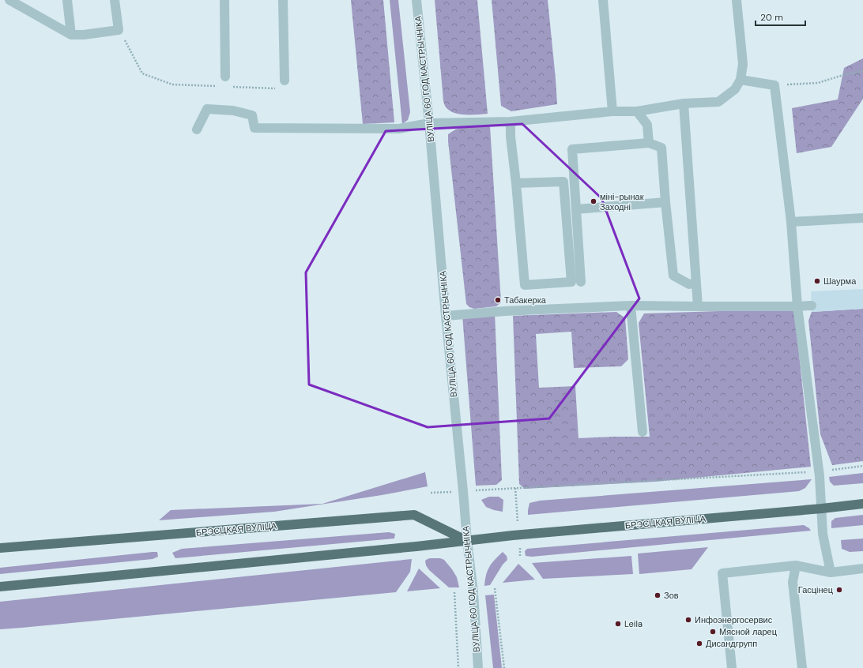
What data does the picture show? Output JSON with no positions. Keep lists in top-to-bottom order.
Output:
{
  "streets": {
    "main road": ["БРЭСЦКАЯ ВУЛІЦА"],
    "street": ["ВУЛІЦА 60 ГОД КАСТРЫЧНІКА"]
  },
  "crossings": [
    ["ВУЛІЦА 60 ГОД КАСТРЫЧНІКА", "БРЭСЦКАЯ ВУЛІЦА"]
  ],
  "places": [
    "міні-рынак Заходні",
    "Шаурма",
    "Табакерка",
    "Гасцінец",
    "Зов",
    "Инфоэнергосервис",
    "Leila",
    "Мясной ларец",
    "Дисандгрупп"
  ],
  "scale_bar": "20 m"
}
